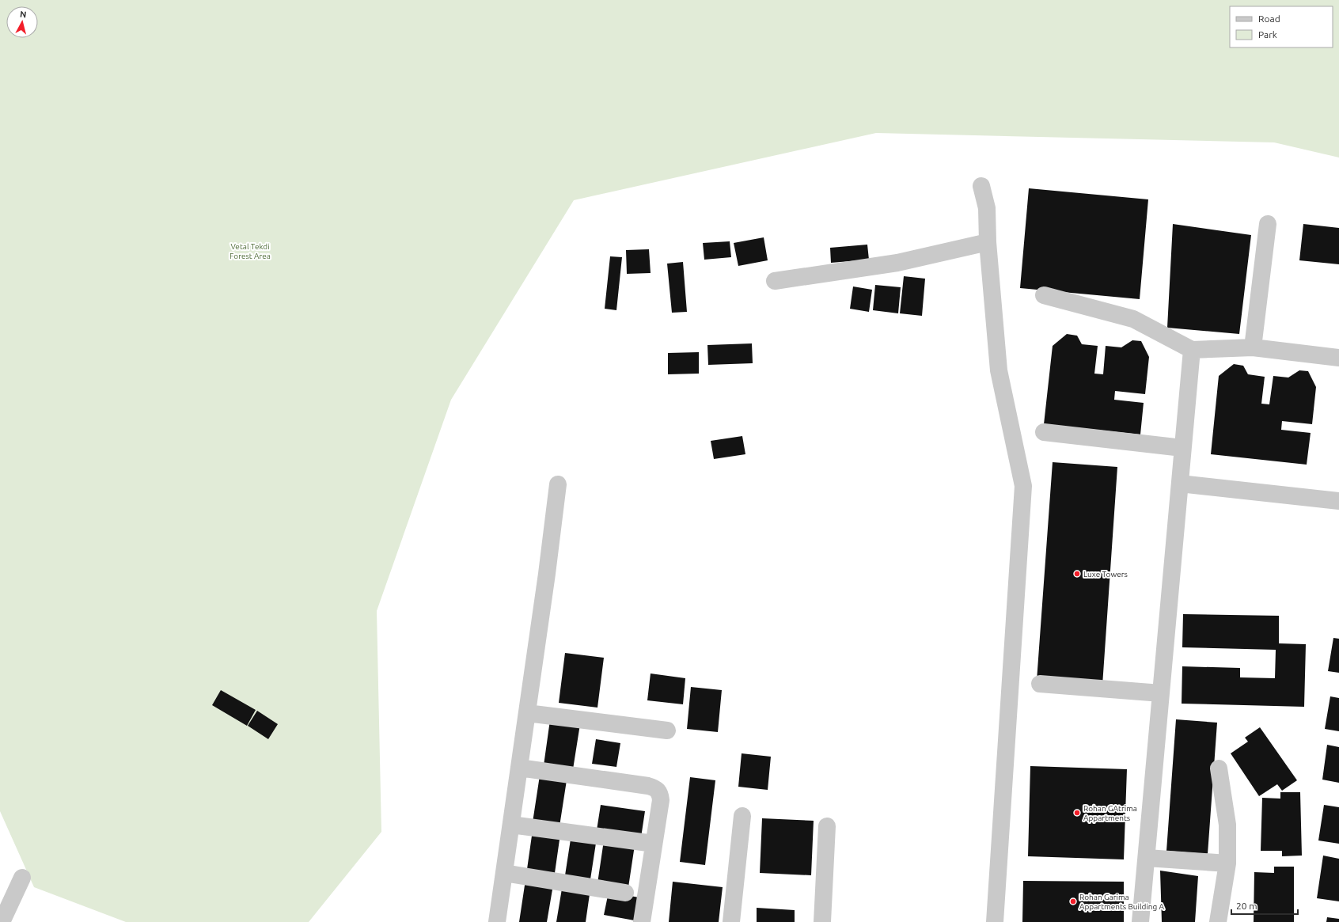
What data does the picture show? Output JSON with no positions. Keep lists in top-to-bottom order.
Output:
{
  "parks": ["Vetal Tekdi Forest Area"],
  "places": ["Luxe Towers", "Rohan GAtrima Appartments", "Rohan Garima Appartments Building A"],
  "legend": ["Road", "Park"],
  "scale_bar": "20 m",
  "north": "top"
}
